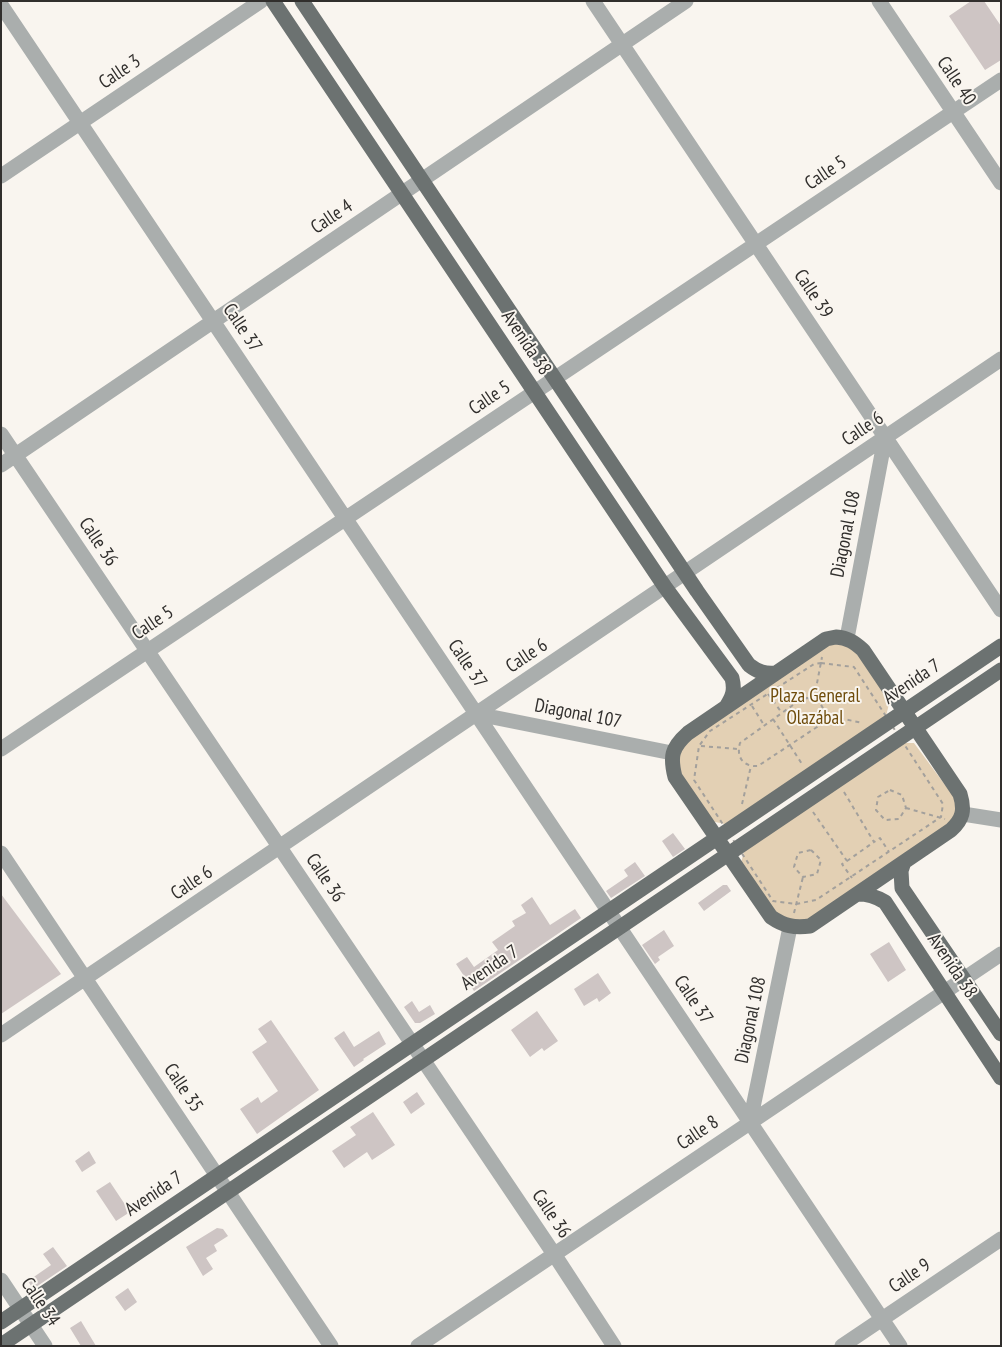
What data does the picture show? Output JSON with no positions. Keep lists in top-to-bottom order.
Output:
{
  "streets": {
    "main road": ["Avenida 38", "Avenida 7"],
    "street": [
      "Calle 3",
      "Calle 40",
      "Calle 5",
      "Calle 4",
      "Calle 39",
      "Calle 37",
      "Calle 6",
      "Diagonal 108",
      "Calle 36",
      "Diagonal 107",
      "Calle 35",
      "Calle 8",
      "Calle 9",
      "Calle 34"
    ]
  },
  "crossings": [
    ["Calle 3", "Calle 37"],
    ["Calle 40", "Calle 5"],
    ["Calle 5", "Calle 39"],
    ["Calle 5", "Calle 37"],
    ["Calle 5", "Avenida 38"],
    ["Calle 5", "Calle 36"],
    ["Calle 4", "Calle 39"],
    ["Calle 4", "Calle 37"],
    ["Calle 4", "Avenida 38"],
    ["Calle 4", "Calle 36"],
    ["Calle 39", "Calle 6"],
    ["Calle 39", "Diagonal 108"],
    ["Calle 37", "Calle 6"],
    ["Calle 37", "Diagonal 108"],
    ["Calle 37", "Avenida 7"],
    ["Calle 37", "Diagonal 107"],
    ["Calle 37", "Calle 8"],
    ["Calle 37", "Calle 9"],
    ["Avenida 38", "Calle 6"],
    ["Avenida 38", "Calle 8"],
    ["Calle 6", "Diagonal 108"],
    ["Calle 6", "Calle 36"],
    ["Calle 6", "Diagonal 107"],
    ["Calle 6", "Calle 35"],
    ["Diagonal 108", "Calle 8"],
    ["Calle 36", "Avenida 7"],
    ["Calle 36", "Calle 8"],
    ["Avenida 7", "Calle 35"],
    ["Avenida 7", "Calle 34"]
  ],
  "parks": ["Plaza General Olazábal"]
}
